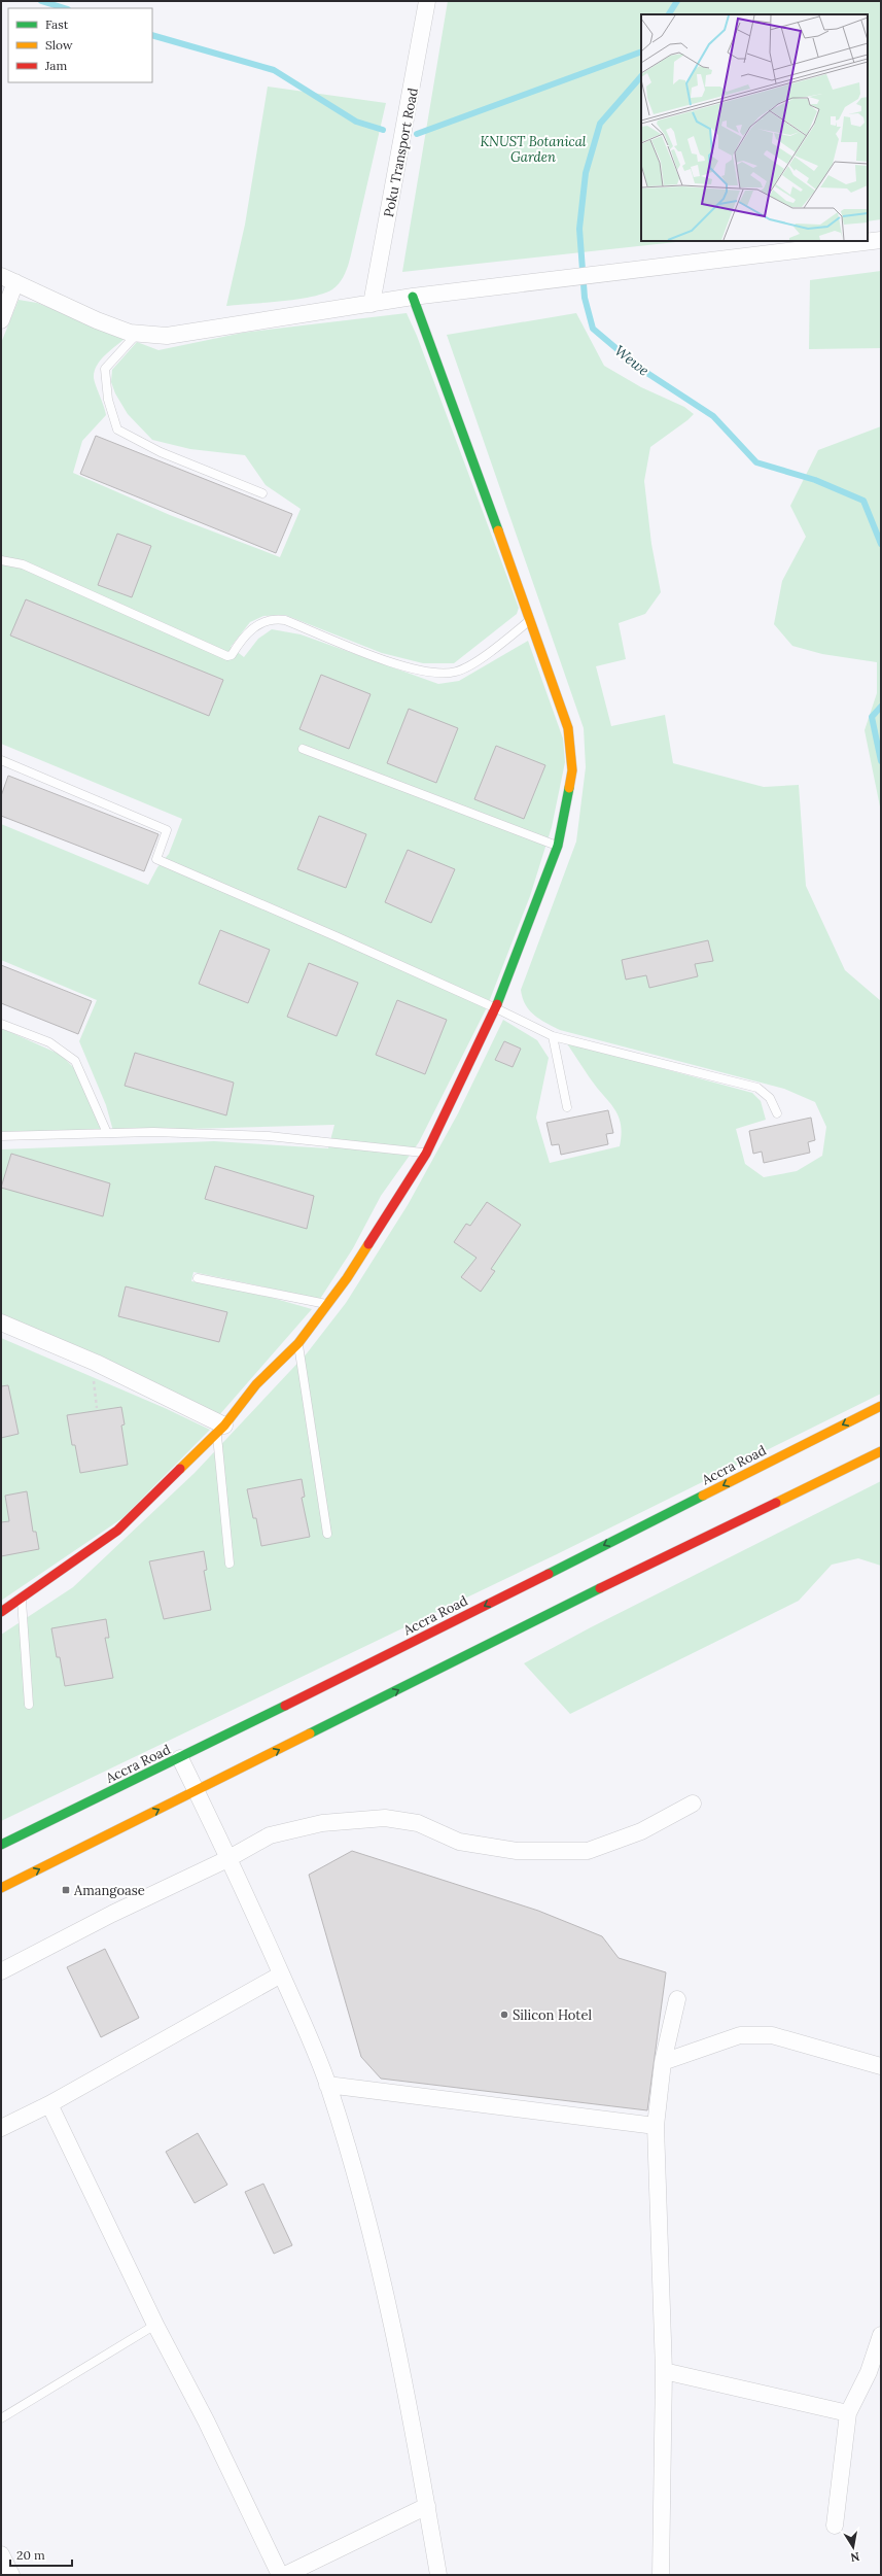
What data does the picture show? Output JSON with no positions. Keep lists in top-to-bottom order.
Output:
{
  "streets": {
    "main road": ["Accra Road"],
    "street": ["Poku Transport Road"]
  },
  "water": ["Wewe"],
  "parks": ["KNUST Botanical Garden"],
  "places": {
    "transit": ["Amangoase"],
    "other": ["Silicon Hotel"]
  },
  "legend": ["Fast", "Slow", "Jam"],
  "scale_bar": "20 m",
  "north": "bottom"
}
